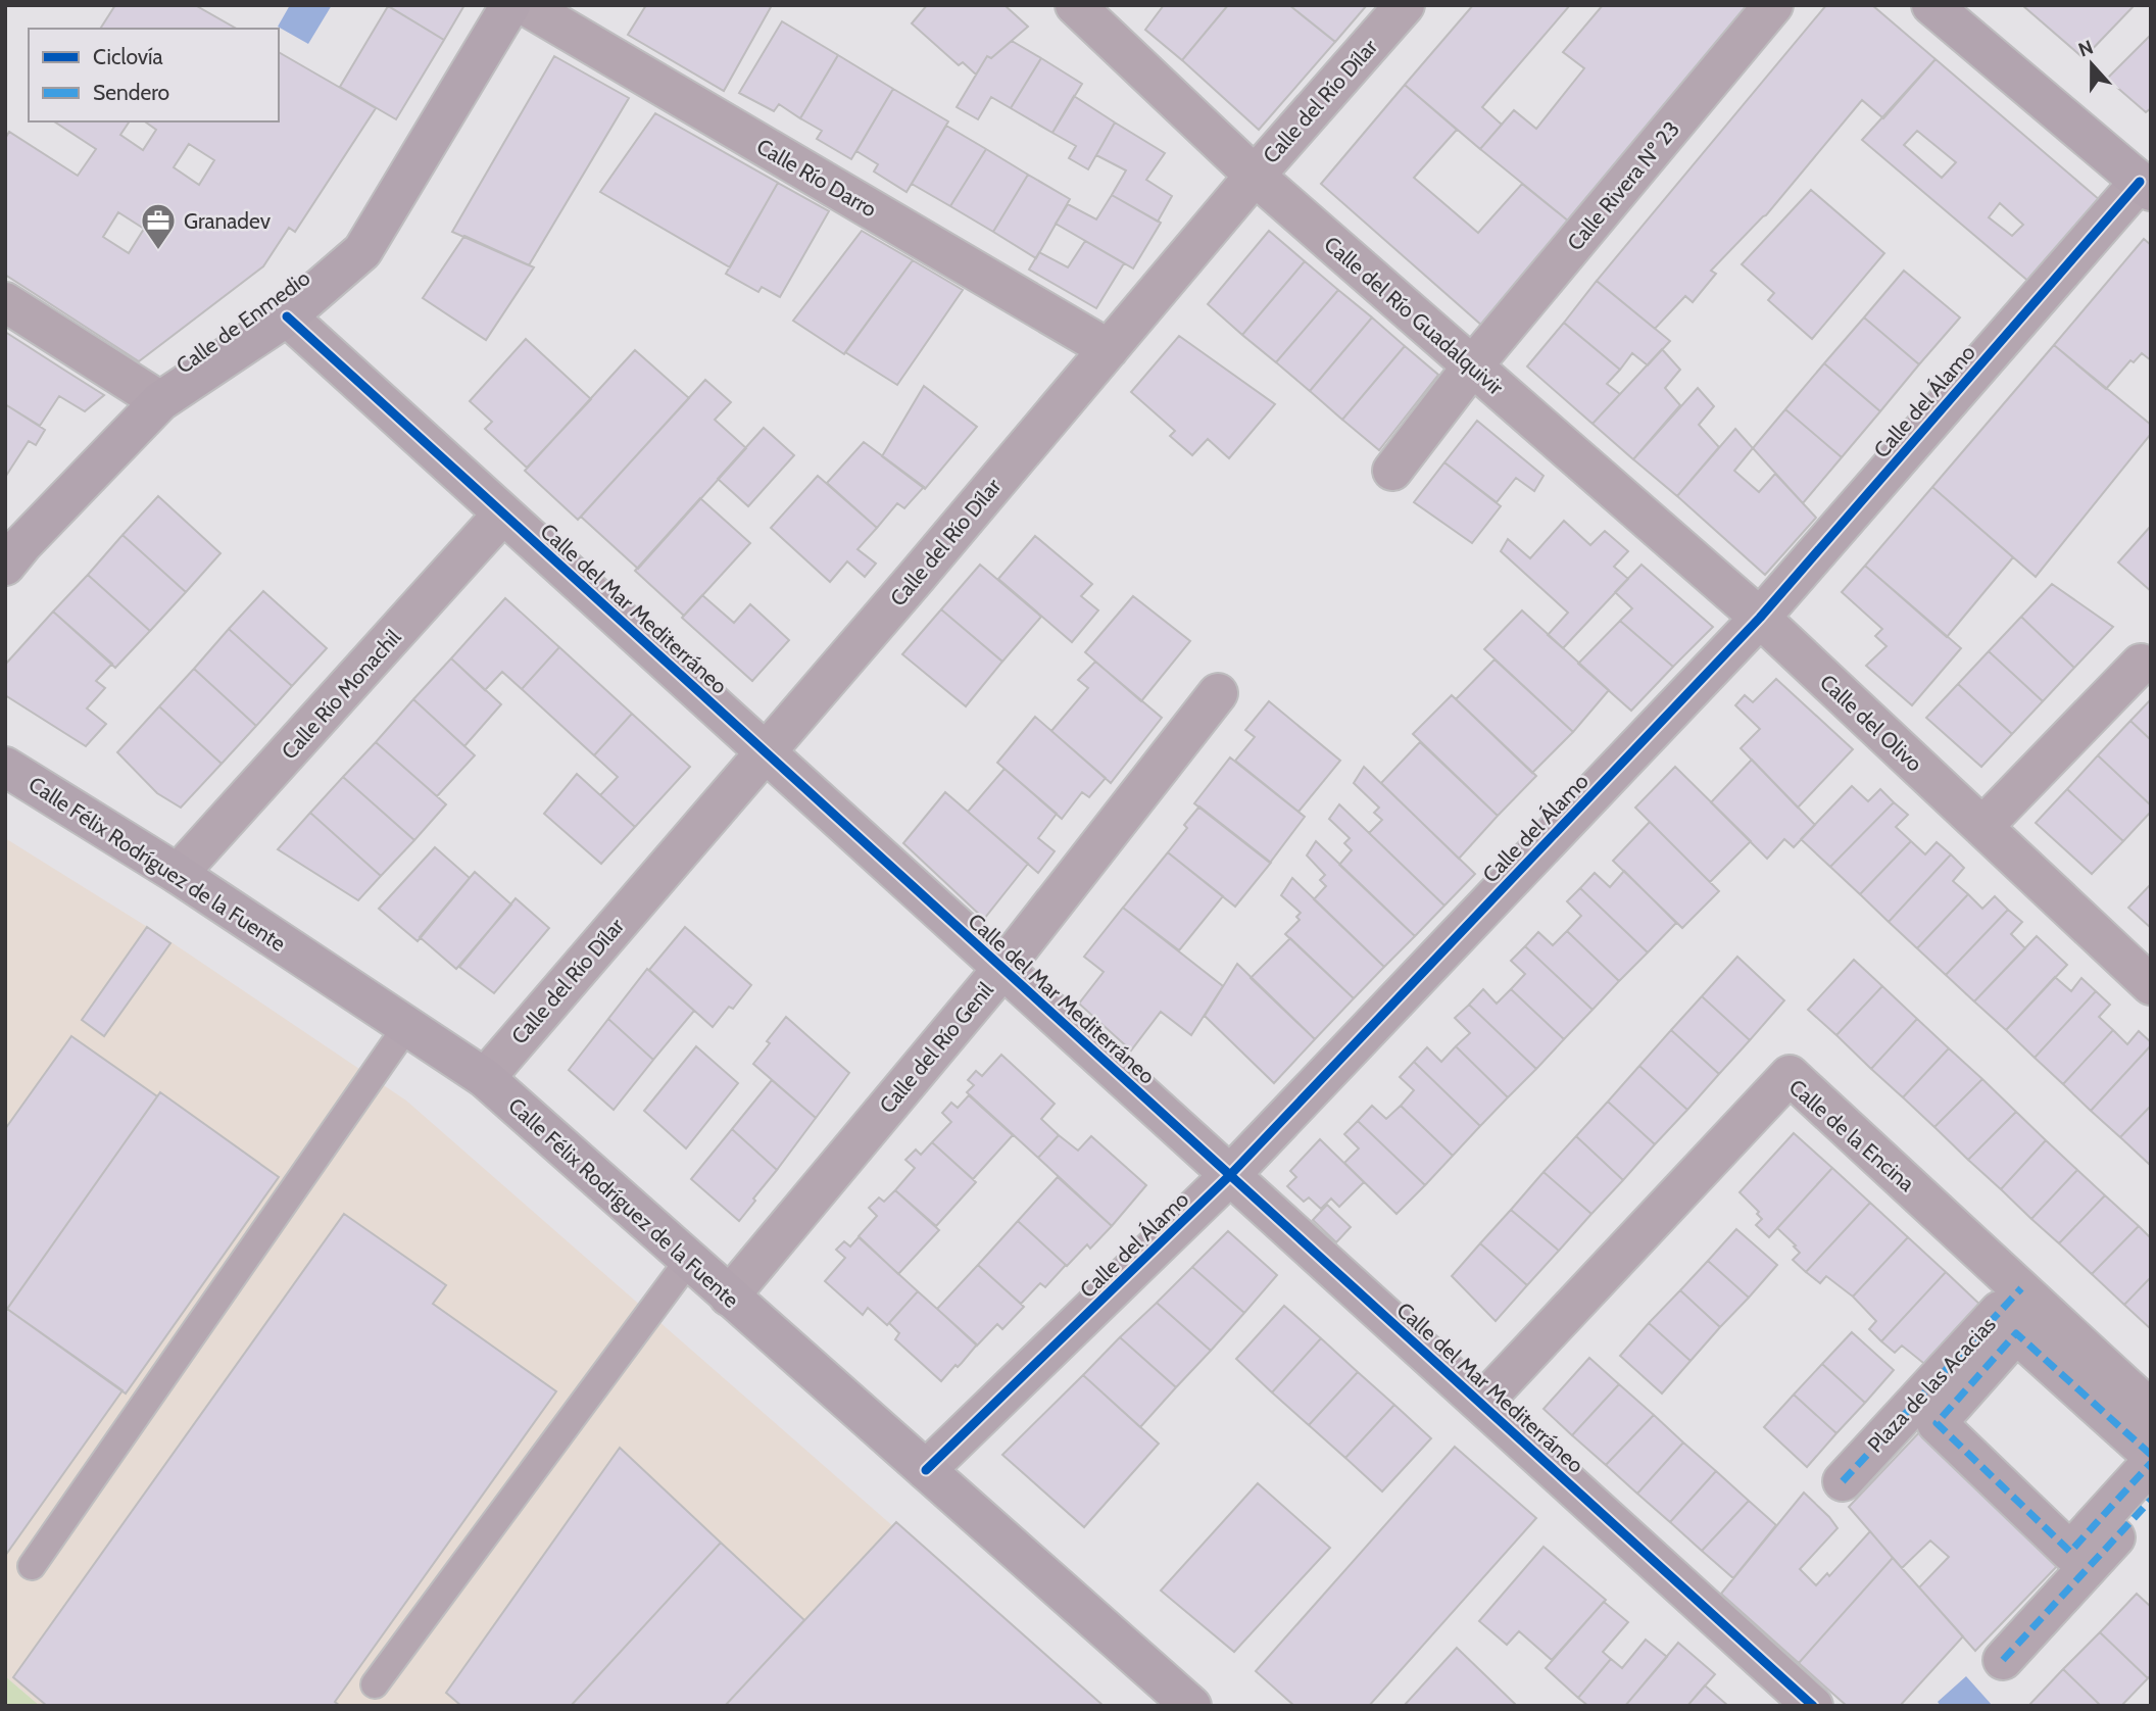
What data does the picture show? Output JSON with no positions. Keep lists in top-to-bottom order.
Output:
{
  "streets": {
    "street": [
      "Calle del Río Dílar",
      "Calle Río Darro",
      "Calle Rivera Nº 23",
      "Calle del Río Guadalquivir",
      "Calle de Enmedio",
      "Calle del Álamo",
      "Calle del Mar Mediterráneo",
      "Calle Río Monachil",
      "Calle del Olivo",
      "Calle Félix Rodríguez de la Fuente",
      "Calle del Río Genil",
      "Calle de la Encina",
      "Plaza de las Acacias"
    ]
  },
  "crossings": [
    ["Calle del Río Dílar", "Calle Río Darro"],
    ["Calle del Río Dílar", "Calle del Río Guadalquivir"],
    ["Calle del Río Dílar", "Calle del Mar Mediterráneo"],
    ["Calle del Río Dílar", "Calle Félix Rodríguez de la Fuente"],
    ["Calle Rivera Nº 23", "Calle del Río Guadalquivir"],
    ["Calle del Río Guadalquivir", "Calle del Álamo"],
    ["Calle del Río Guadalquivir", "Calle del Olivo"],
    ["Calle de Enmedio", "Calle del Mar Mediterráneo"],
    ["Calle del Álamo", "Calle del Mar Mediterráneo"],
    ["Calle del Álamo", "Calle del Olivo"],
    ["Calle del Álamo", "Calle Félix Rodríguez de la Fuente"],
    ["Calle del Mar Mediterráneo", "Calle Río Monachil"],
    ["Calle del Mar Mediterráneo", "Calle del Río Genil"],
    ["Calle del Mar Mediterráneo", "Calle de la Encina"],
    ["Calle Río Monachil", "Calle Félix Rodríguez de la Fuente"],
    ["Calle Félix Rodríguez de la Fuente", "Calle del Río Genil"],
    ["Calle de la Encina", "Plaza de las Acacias"]
  ],
  "places": {
    "office": ["Granadev"]
  },
  "legend": ["Ciclovía", "Sendero"],
  "north": "top"
}
